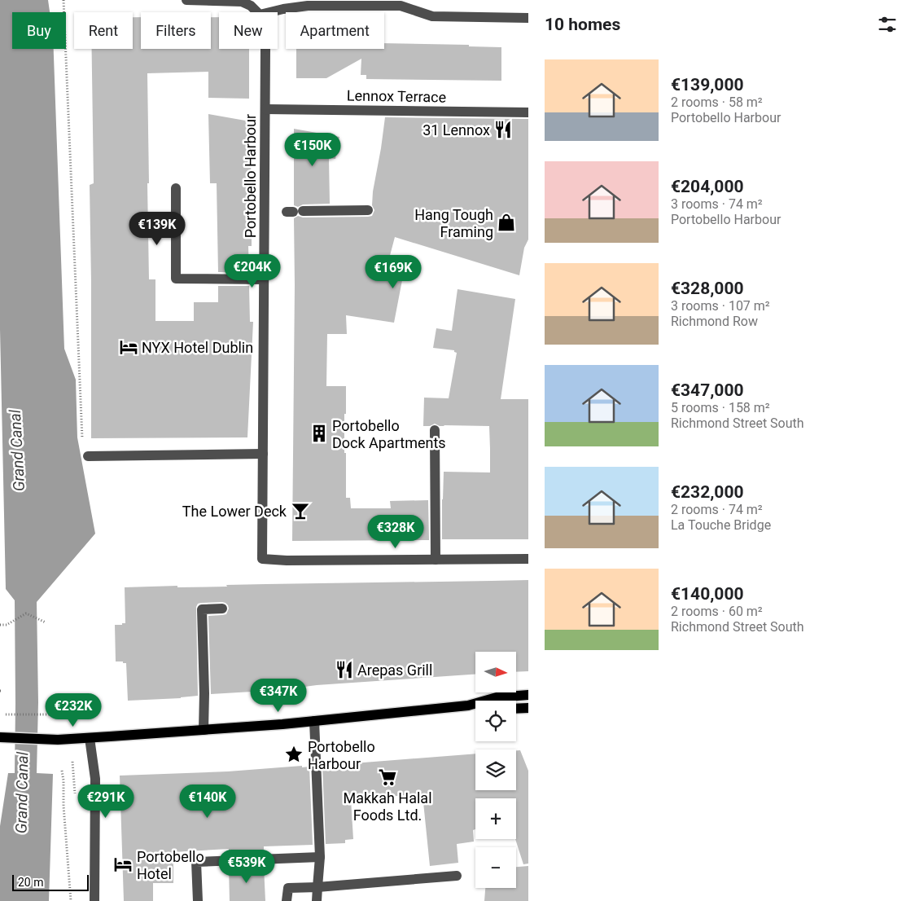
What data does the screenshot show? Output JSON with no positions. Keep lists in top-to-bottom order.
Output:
{
  "streets": {
    "street": ["Lennox Terrace", "Portobello Harbour"]
  },
  "crossings": [
    ["Lennox Terrace", "Portobello Harbour"]
  ],
  "water": ["Grand Canal"],
  "places": {
    "restaurant": ["31 Lennox", "Arepas Grill"],
    "shop": ["Hang Tough Framing"],
    "hotel": ["NYX Hotel Dublin", "Portobello Hotel"],
    "building": ["Portobello Dock Apartments"],
    "bar": ["The Lower Deck"],
    "place": ["Portobello Harbour"],
    "supermarket": ["Makkah Halal Foods Ltd."]
  },
  "scale_bar": "20 m",
  "north": "right",
  "page": {
    "heading": "10 homes",
    "chip": [
      "Buy",
      "Rent",
      "Filters",
      "New",
      "Apartment"
    ],
    "list": [
      {
        "name": "€139,000",
        "note": "2 rooms · 58 m² · Portobello Harbour"
      },
      {
        "name": "€204,000",
        "note": "3 rooms · 74 m² · Portobello Harbour"
      },
      {
        "name": "€328,000",
        "note": "3 rooms · 107 m² · Richmond Row"
      },
      {
        "name": "€347,000",
        "note": "5 rooms · 158 m² · Richmond Street South"
      },
      {
        "name": "€232,000",
        "note": "2 rooms · 74 m² · La Touche Bridge"
      },
      {
        "name": "€140,000",
        "note": "2 rooms · 60 m² · Richmond Street South"
      }
    ],
    "price": [
      "€150K",
      "€139K",
      "€204K",
      "€169K",
      "€328K",
      "€347K",
      "€232K",
      "€291K",
      "€140K",
      "€539K"
    ],
    "map_buttons": ["+", "−"],
    "scale": "20 m"
  }
}
